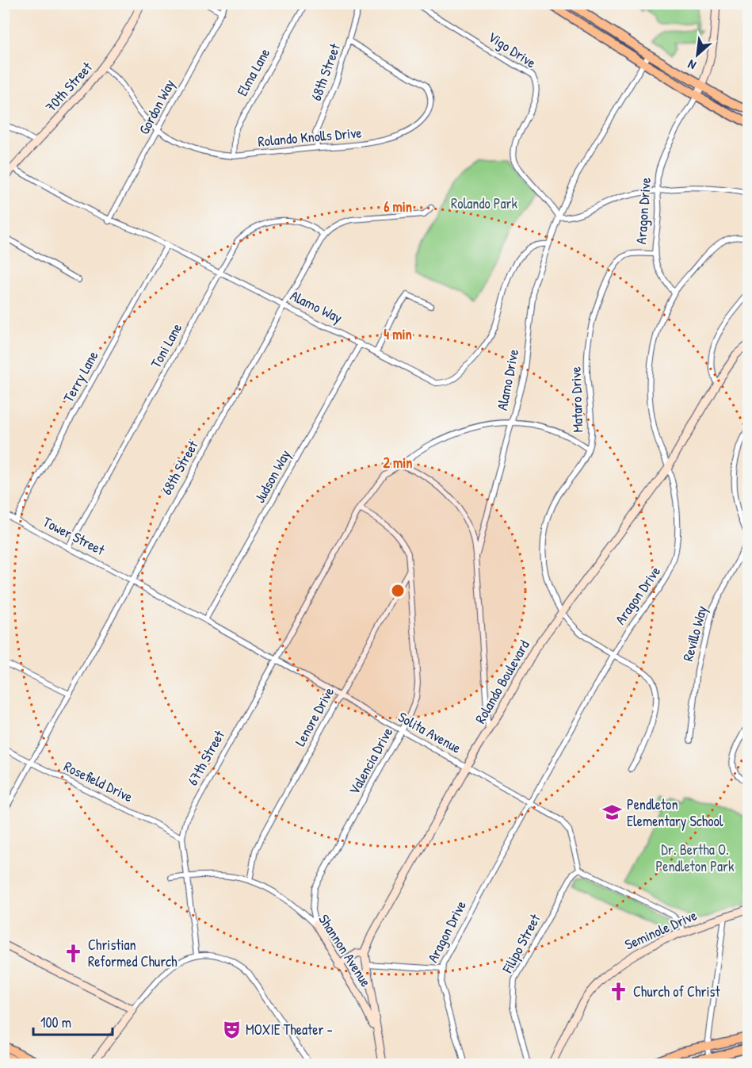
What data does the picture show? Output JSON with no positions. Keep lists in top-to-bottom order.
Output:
{
  "streets": {
    "street": [
      "Vigo Drive",
      "Elma Lane",
      "68th Street",
      "70th Street",
      "Gordon Way",
      "Rolando Knolls Drive",
      "Aragon Drive",
      "Alamo Way",
      "Toni Lane",
      "Terry Lane",
      "Alamo Drive",
      "Mataro Drive",
      "Judson Way",
      "Tower Street",
      "Revillo Way",
      "Rolando Boulevard",
      "Lenore Drive",
      "Solita Avenue",
      "67th Street",
      "Valencia Drive",
      "Rosefield Drive",
      "Seminole Drive",
      "Filipo Street",
      "Shannon Avenue"
    ]
  },
  "crossings": [
    ["Vigo Drive", "Alamo Drive"],
    ["Elma Lane", "Rolando Knolls Drive"],
    ["68th Street", "Rolando Knolls Drive"],
    ["68th Street", "Alamo Way"],
    ["68th Street", "Toni Lane"],
    ["68th Street", "Tower Street"],
    ["68th Street", "Solita Avenue"],
    ["68th Street", "Rosefield Drive"],
    ["70th Street", "Rolando Knolls Drive"],
    ["70th Street", "Alamo Way"],
    ["Gordon Way", "Rolando Knolls Drive"],
    ["Gordon Way", "Alamo Way"],
    ["Aragon Drive", "Mataro Drive"],
    ["Aragon Drive", "Rolando Boulevard"],
    ["Aragon Drive", "Solita Avenue"],
    ["Alamo Way", "Toni Lane"],
    ["Alamo Way", "Terry Lane"],
    ["Alamo Way", "Alamo Drive"],
    ["Alamo Way", "Judson Way"],
    ["Toni Lane", "Tower Street"],
    ["Terry Lane", "Tower Street"],
    ["Alamo Drive", "Rolando Boulevard"],
    ["Alamo Drive", "67th Street"],
    ["Mataro Drive", "Rolando Boulevard"],
    ["Mataro Drive", "67th Street"],
    ["Judson Way", "Solita Avenue"],
    ["Tower Street", "Solita Avenue"],
    ["Rolando Boulevard", "Solita Avenue"],
    ["Lenore Drive", "Solita Avenue"],
    ["Lenore Drive", "Valencia Drive"],
    ["Lenore Drive", "Shannon Avenue"],
    ["Solita Avenue", "67th Street"],
    ["Solita Avenue", "Valencia Drive"],
    ["Solita Avenue", "Filipo Street"],
    ["67th Street", "Valencia Drive"],
    ["67th Street", "Rosefield Drive"],
    ["67th Street", "Shannon Avenue"],
    ["Valencia Drive", "Shannon Avenue"]
  ],
  "parks": ["Rolando Park", "Dr. Bertha O. Pendleton Park"],
  "places": {
    "school or university": ["Pendleton Elementary School"],
    "church": ["Christian Reformed Church", "Church of Christ"],
    "theatre": ["MOXIE Theater -"]
  },
  "scale_bar": "100 m",
  "north": "bottom left",
  "rings": ["6 min", "4 min", "2 min"]
}
